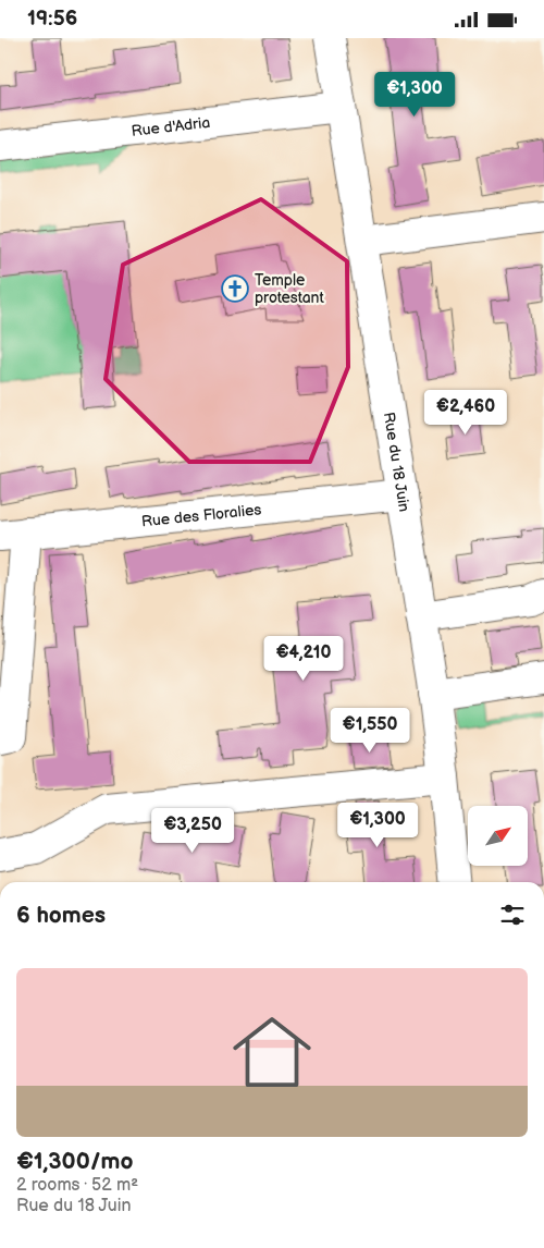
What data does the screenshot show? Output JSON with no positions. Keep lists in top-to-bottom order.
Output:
{
  "streets": {
    "street": ["Rue d'Adria", "Rue du 18 Juin", "Rue des Floralies"]
  },
  "crossings": [
    ["Rue d'Adria", "Rue du 18 Juin"],
    ["Rue du 18 Juin", "Rue des Floralies"]
  ],
  "places": {
    "church": ["Temple protestant"]
  },
  "north": "top right",
  "page": {
    "status": "19:56",
    "price": [
      "€1,300",
      "€2,460",
      "€4,210",
      "€1,550",
      "€1,300",
      "€3,250"
    ],
    "heading": "6 homes",
    "list": [
      {
        "name": "€1,300/mo",
        "note": "2 rooms · 52 m² · Rue du 18 Juin"
      }
    ]
  }
}
